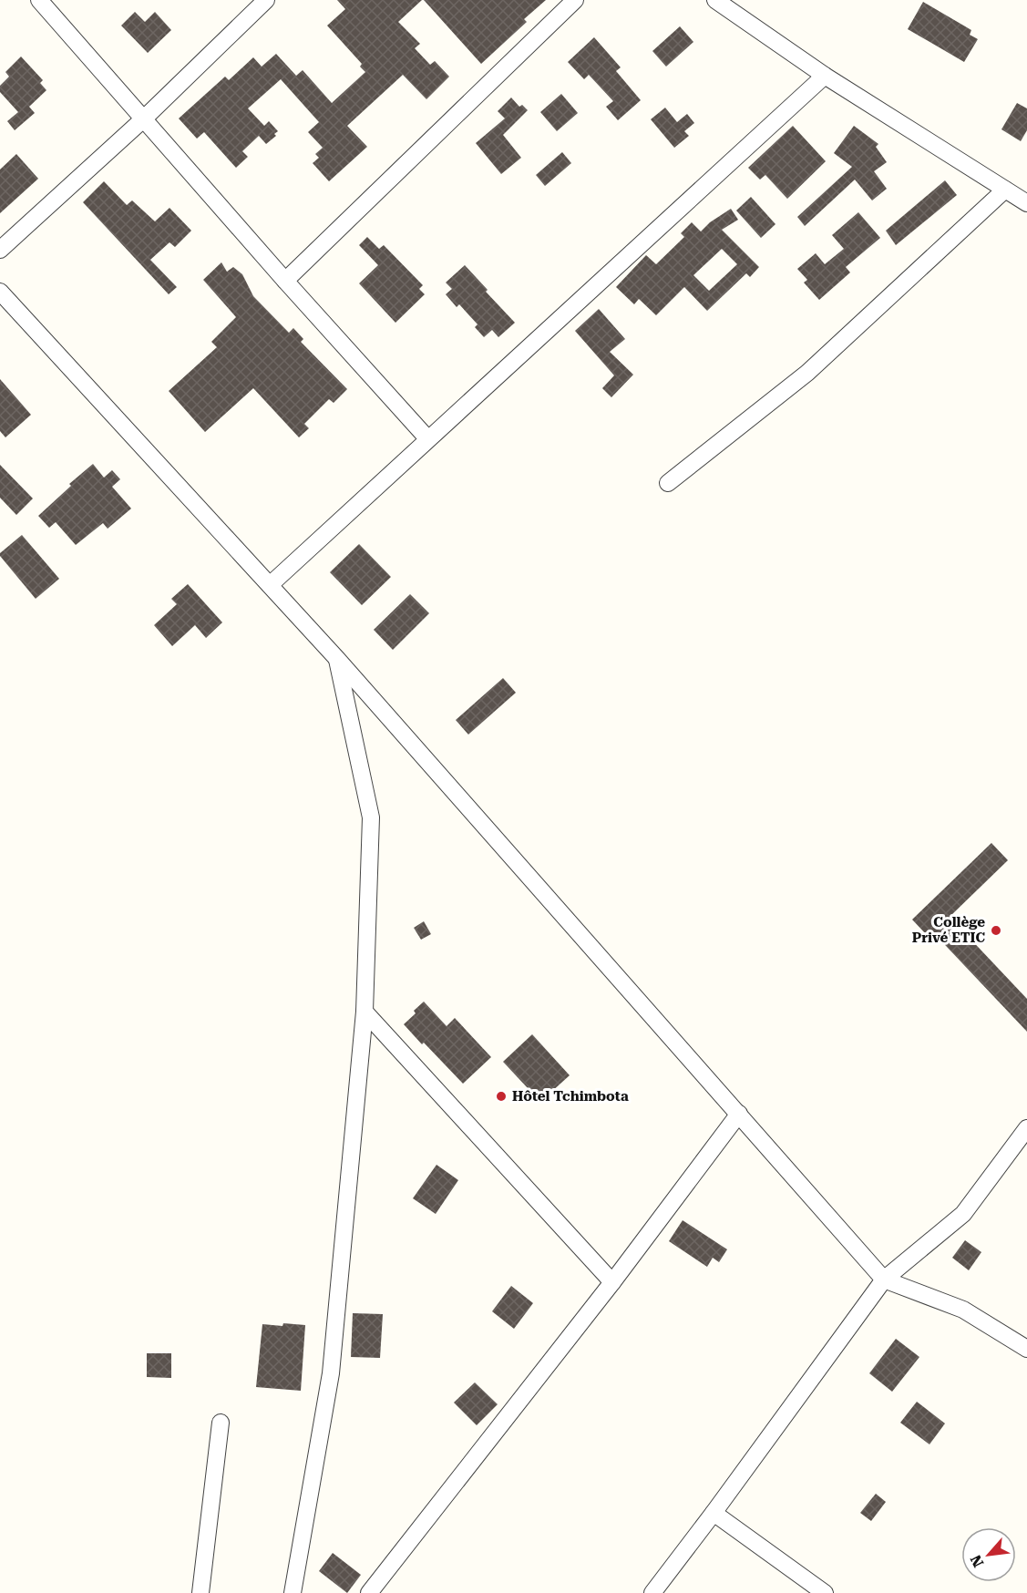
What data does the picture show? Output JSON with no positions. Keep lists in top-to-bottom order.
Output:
{
  "places": ["Collège Privé ETIC", "Hôtel Tchimbota"],
  "north": "bottom left"
}
